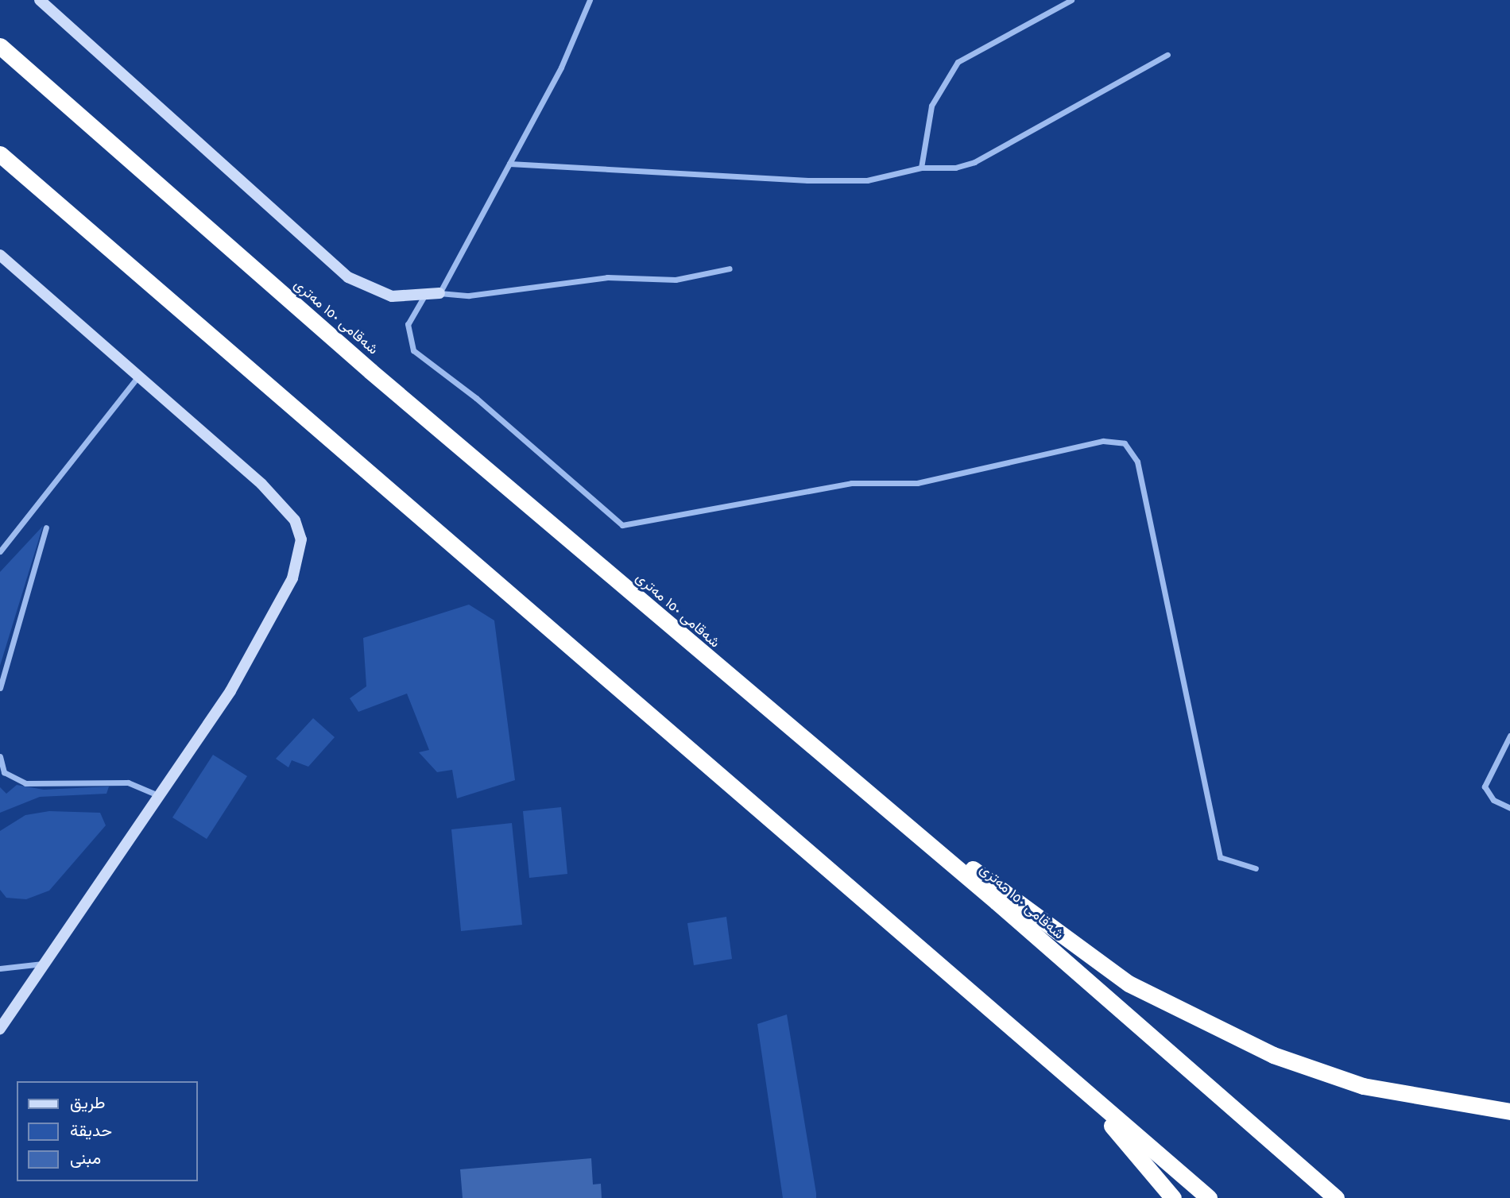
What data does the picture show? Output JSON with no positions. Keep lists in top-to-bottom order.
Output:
{
  "streets": {
    "highway": ["شەقامی ١٥٠ مەتری"]
  },
  "legend": ["طريق", "حديقة", "مبنى"]
}
